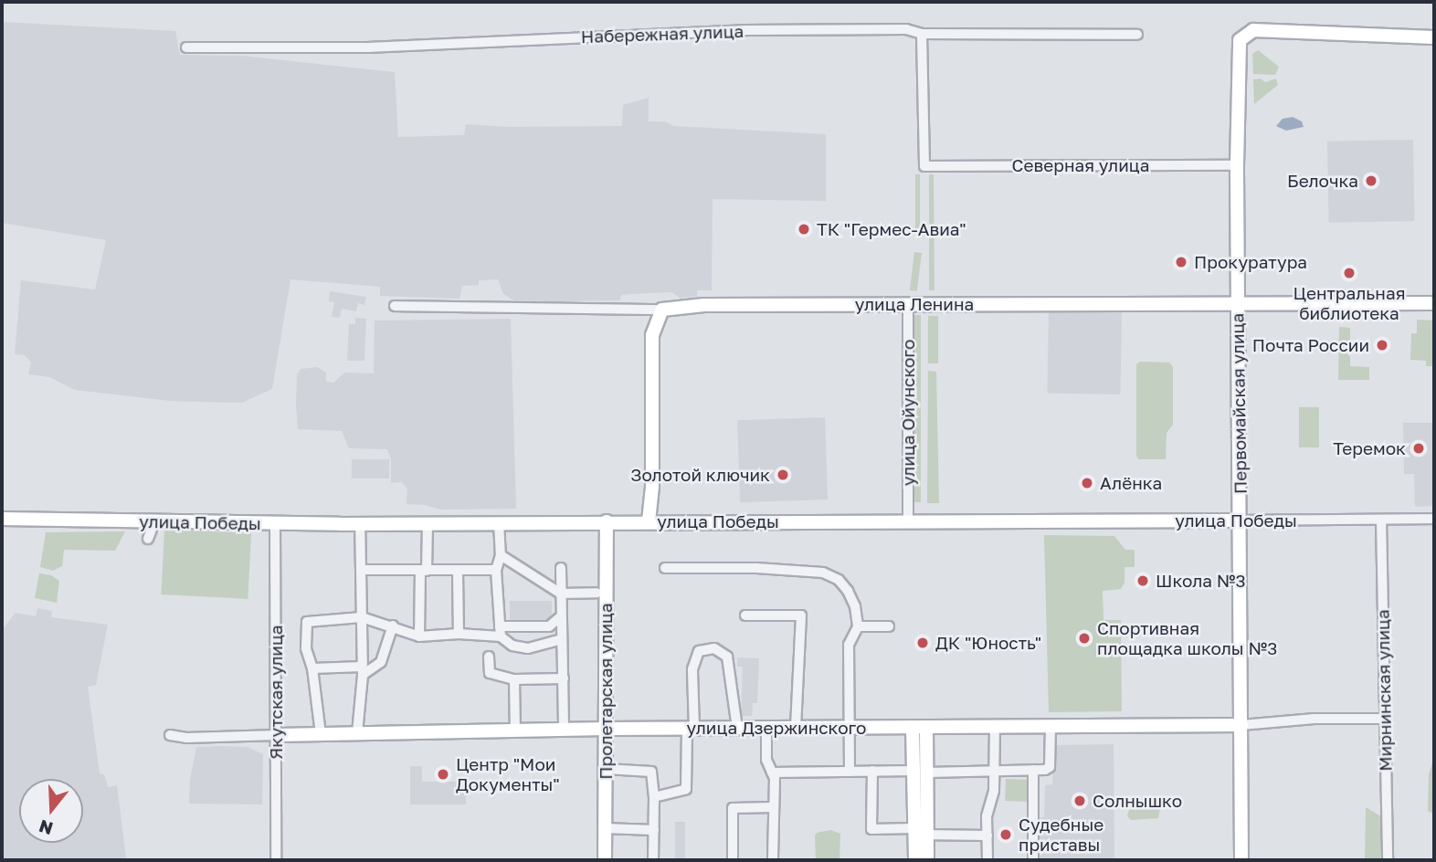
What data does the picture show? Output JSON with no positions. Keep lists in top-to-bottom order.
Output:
{
  "streets": {
    "main road": [
      "улица Ленина",
      "Первомайская улица",
      "улица Победы",
      "Пролетарская улица",
      "улица Дзержинского"
    ],
    "street": [
      "Набережная улица",
      "Северная улица",
      "улица Ойунского",
      "Мирнинская улица",
      "Якутская улица"
    ]
  },
  "crossings": [
    ["Набережная улица", "Северная улица"],
    ["Северная улица", "Первомайская улица"],
    ["улица Ленина", "Первомайская улица"],
    ["улица Ленина", "улица Ойунского"],
    ["Первомайская улица", "улица Победы"],
    ["Первомайская улица", "улица Дзержинского"],
    ["улица Ойунского", "улица Победы"],
    ["улица Победы", "Мирнинская улица"],
    ["улица Победы", "Пролетарская улица"],
    ["улица Победы", "Якутская улица"],
    ["Мирнинская улица", "улица Дзержинского"],
    ["Пролетарская улица", "улица Дзержинского"],
    ["Якутская улица", "улица Дзержинского"]
  ],
  "places": [
    "Белочка",
    "ТК \"Гермес-Авиа\"",
    "Прокуратура",
    "Центральная библиотека",
    "Почта России",
    "Теремок",
    "Золотой ключик",
    "Алёнка",
    "Школа №3",
    "Спортивная площадка школы №3",
    "ДК \"Юность\"",
    "Центр \"Мои Документы\"",
    "Солнышко",
    "Судебные приставы"
  ],
  "north": "bottom"
}
